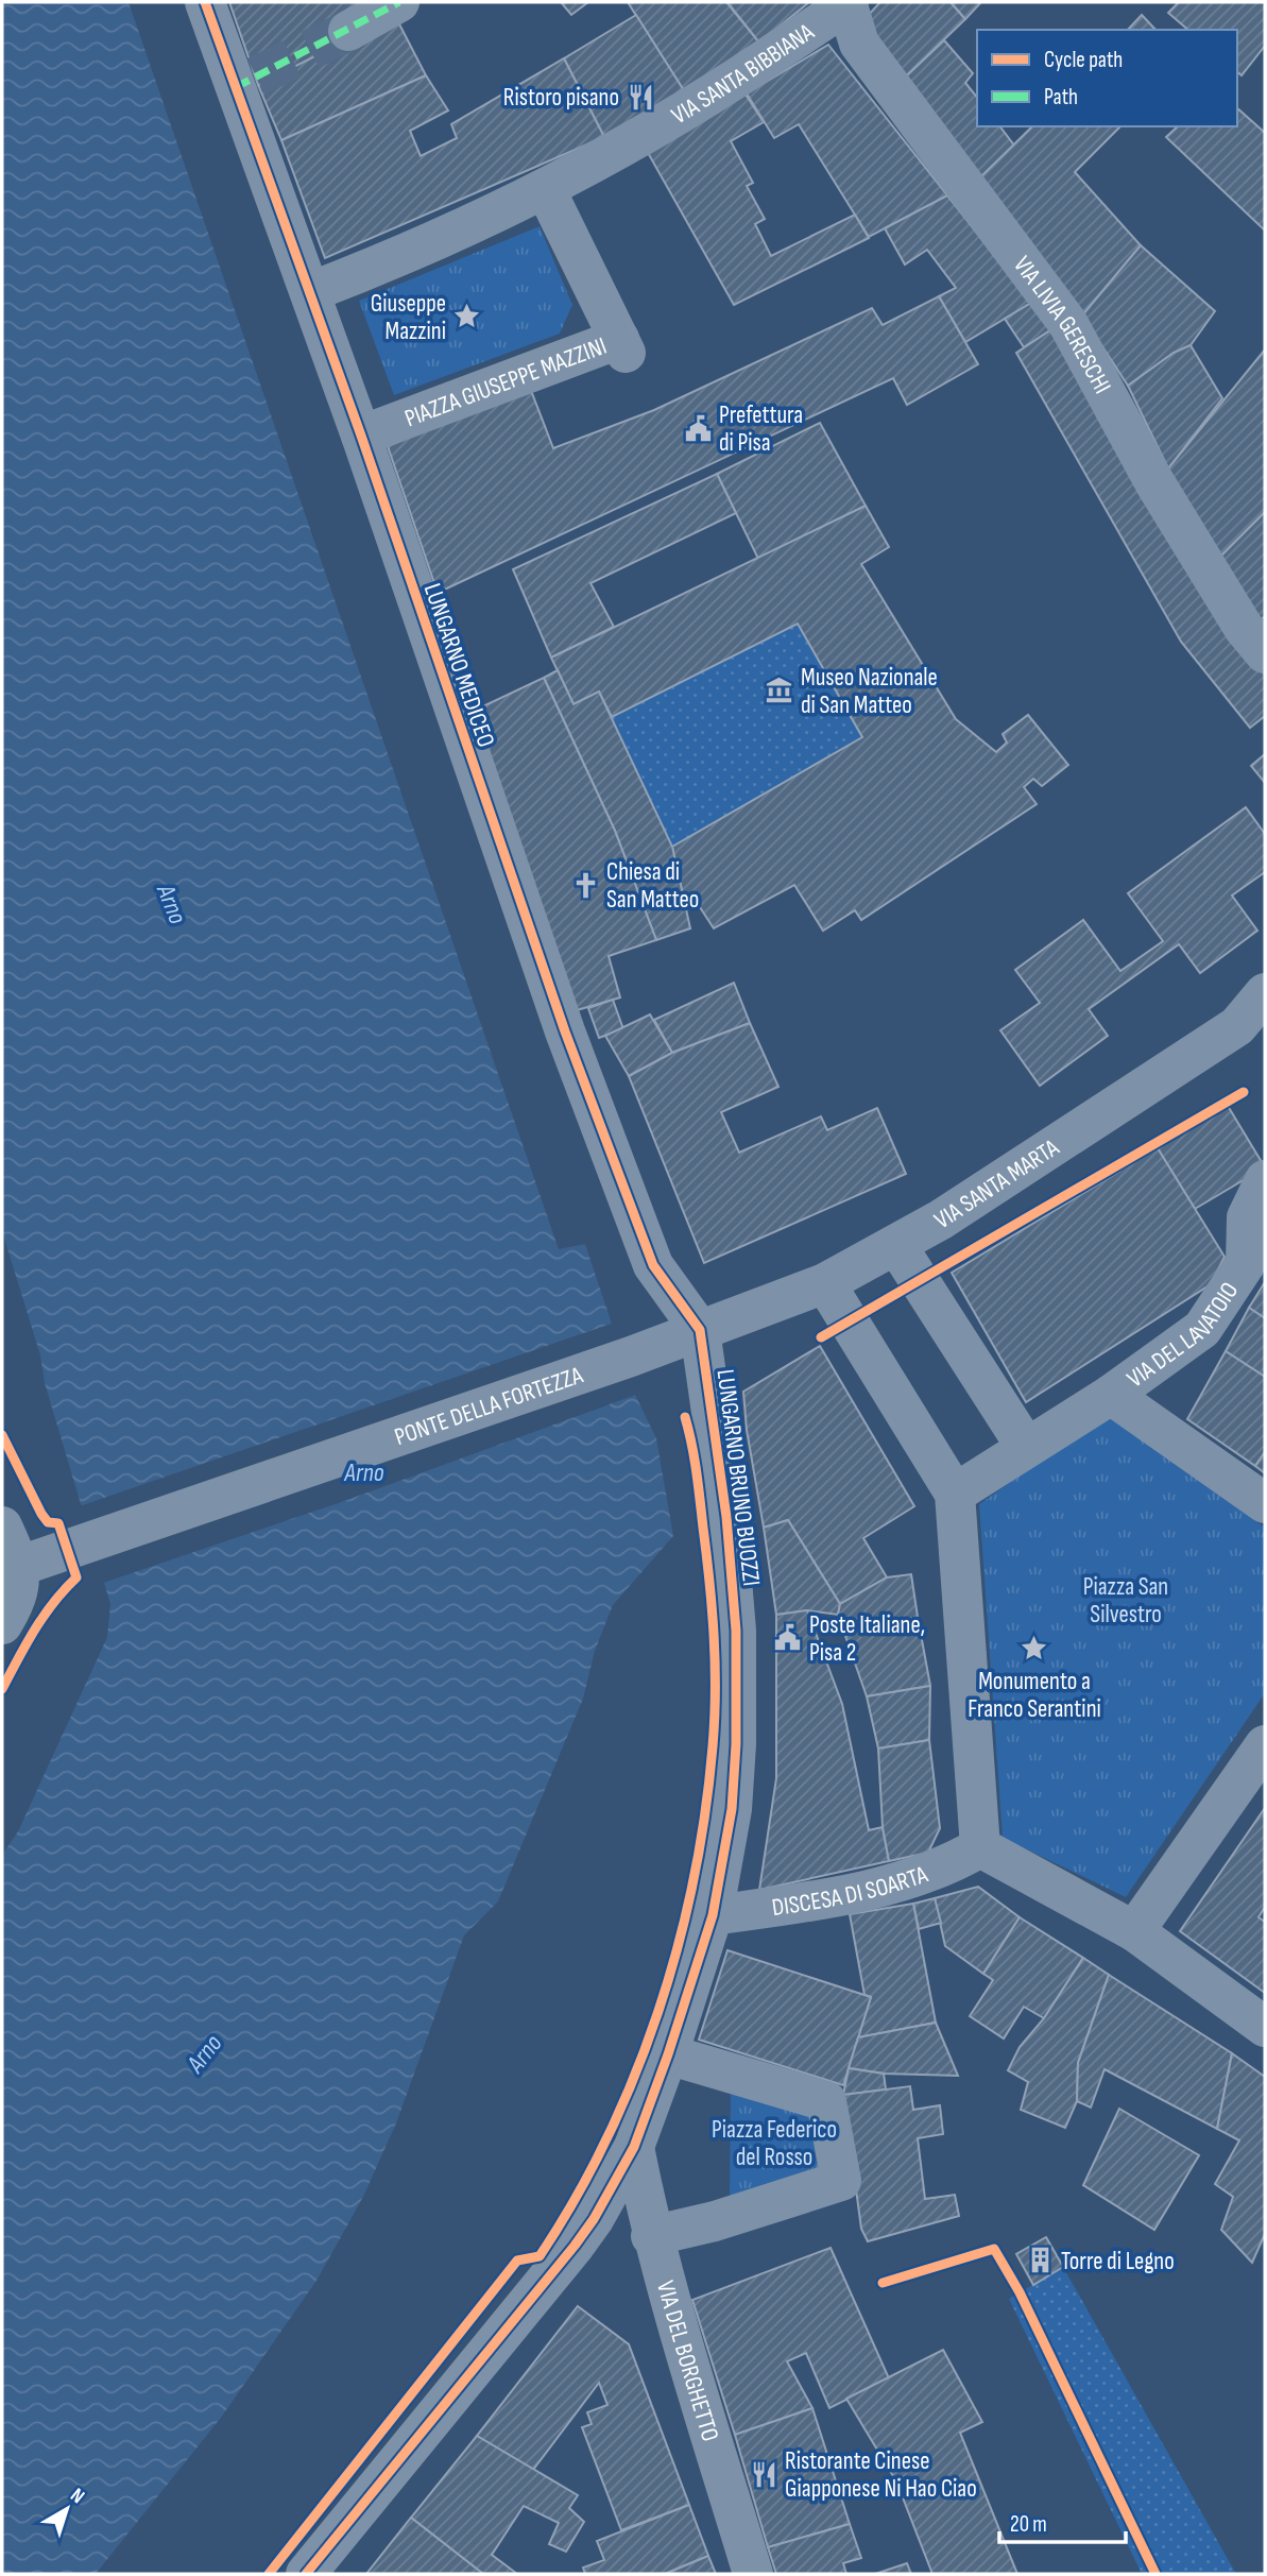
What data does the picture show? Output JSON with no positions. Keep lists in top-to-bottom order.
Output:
{
  "streets": {
    "street": [
      "VIA SANTA BIBBIANA",
      "VIA LIVIA GERESCHI",
      "PIAZZA GIUSEPPE MAZZINI",
      "LUNGARNO MEDICEO",
      "VIA SANTA MARTA",
      "VIA DEL LAVATOIO",
      "PONTE DELLA FORTEZZA",
      "LUNGARNO BRUNO BUOZZI",
      "DISCESA DI SOARTA",
      "VIA DEL BORGHETTO"
    ]
  },
  "crossings": [
    ["VIA SANTA BIBBIANA", "VIA LIVIA GERESCHI"],
    ["VIA SANTA BIBBIANA", "PIAZZA GIUSEPPE MAZZINI"],
    ["PIAZZA GIUSEPPE MAZZINI", "LUNGARNO MEDICEO"],
    ["LUNGARNO MEDICEO", "VIA SANTA MARTA"],
    ["LUNGARNO MEDICEO", "PONTE DELLA FORTEZZA"],
    ["LUNGARNO MEDICEO", "LUNGARNO BRUNO BUOZZI"],
    ["VIA SANTA MARTA", "PONTE DELLA FORTEZZA"],
    ["VIA SANTA MARTA", "LUNGARNO BRUNO BUOZZI"],
    ["PONTE DELLA FORTEZZA", "LUNGARNO BRUNO BUOZZI"],
    ["LUNGARNO BRUNO BUOZZI", "DISCESA DI SOARTA"],
    ["LUNGARNO BRUNO BUOZZI", "VIA DEL BORGHETTO"]
  ],
  "water": ["Arno"],
  "parks": ["Piazza San Silvestro", "Piazza Federico del Rosso"],
  "places": {
    "restaurant": ["Ristoro pisano", "Ristorante Cinese Giapponese Ni Hao Ciao"],
    "place": ["Giuseppe Mazzini", "Monumento a Franco Serantini"],
    "public building": ["Prefettura di Pisa", "Poste Italiane, Pisa 2"],
    "museum": ["Museo Nazionale di San Matteo"],
    "church": ["Chiesa di San Matteo"],
    "building": ["Torre di Legno"]
  },
  "legend": ["Cycle path", "Path"],
  "scale_bar": "20 m",
  "north": "top right"
}
